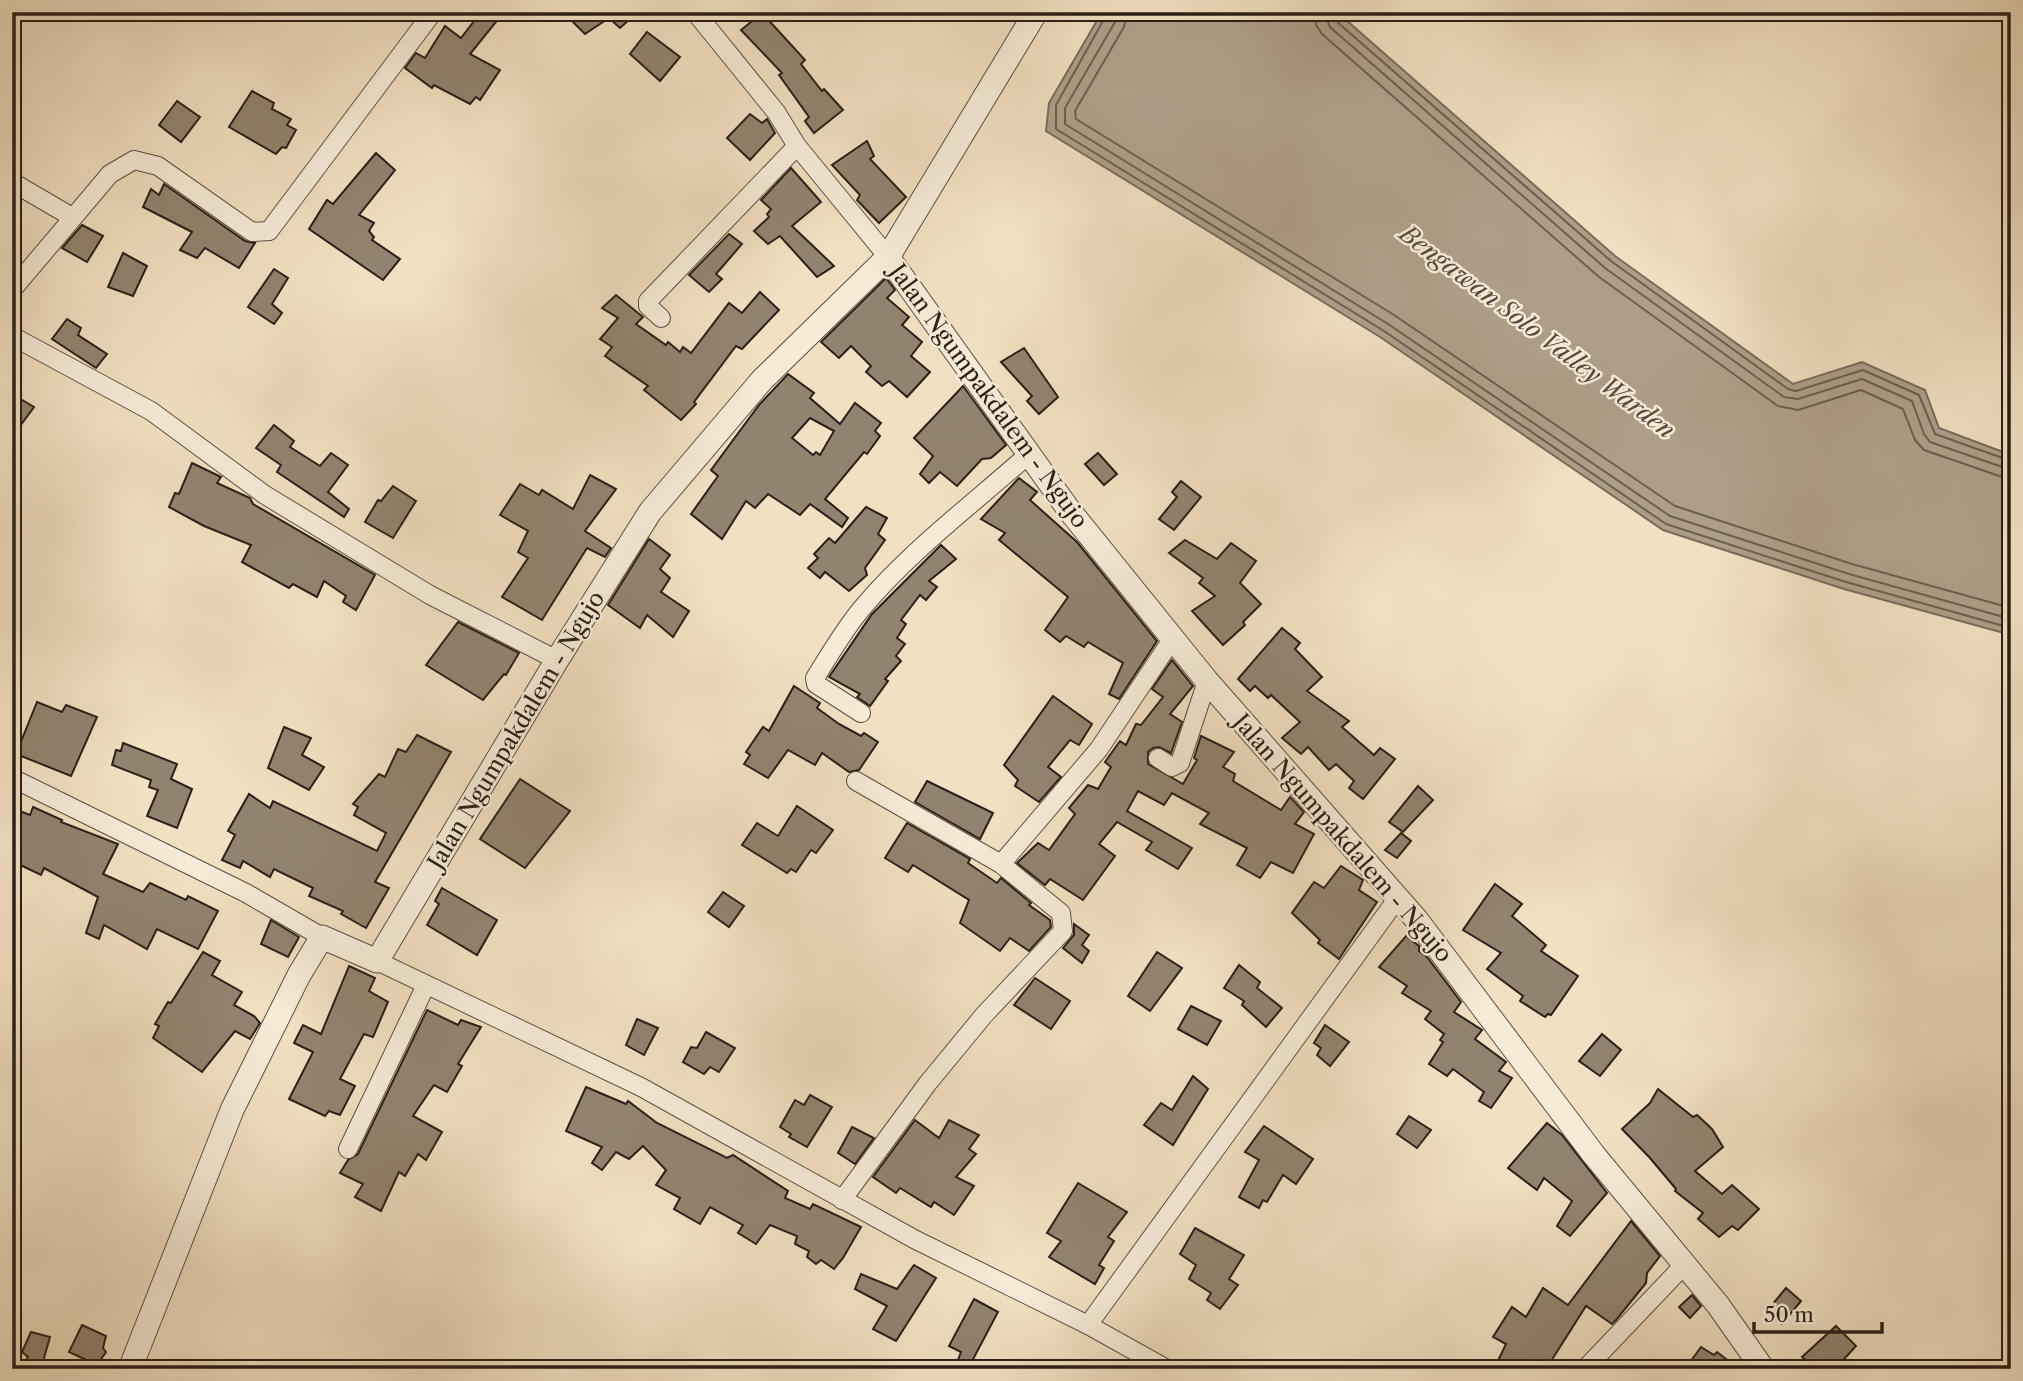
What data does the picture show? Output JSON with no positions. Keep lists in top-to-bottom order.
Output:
{
  "streets": {
    "street": ["Jalan Ngumpakdalem - Ngujo"]
  },
  "water": ["Bengawan Solo Valley Warden"],
  "scale_bar": "50 m"
}
